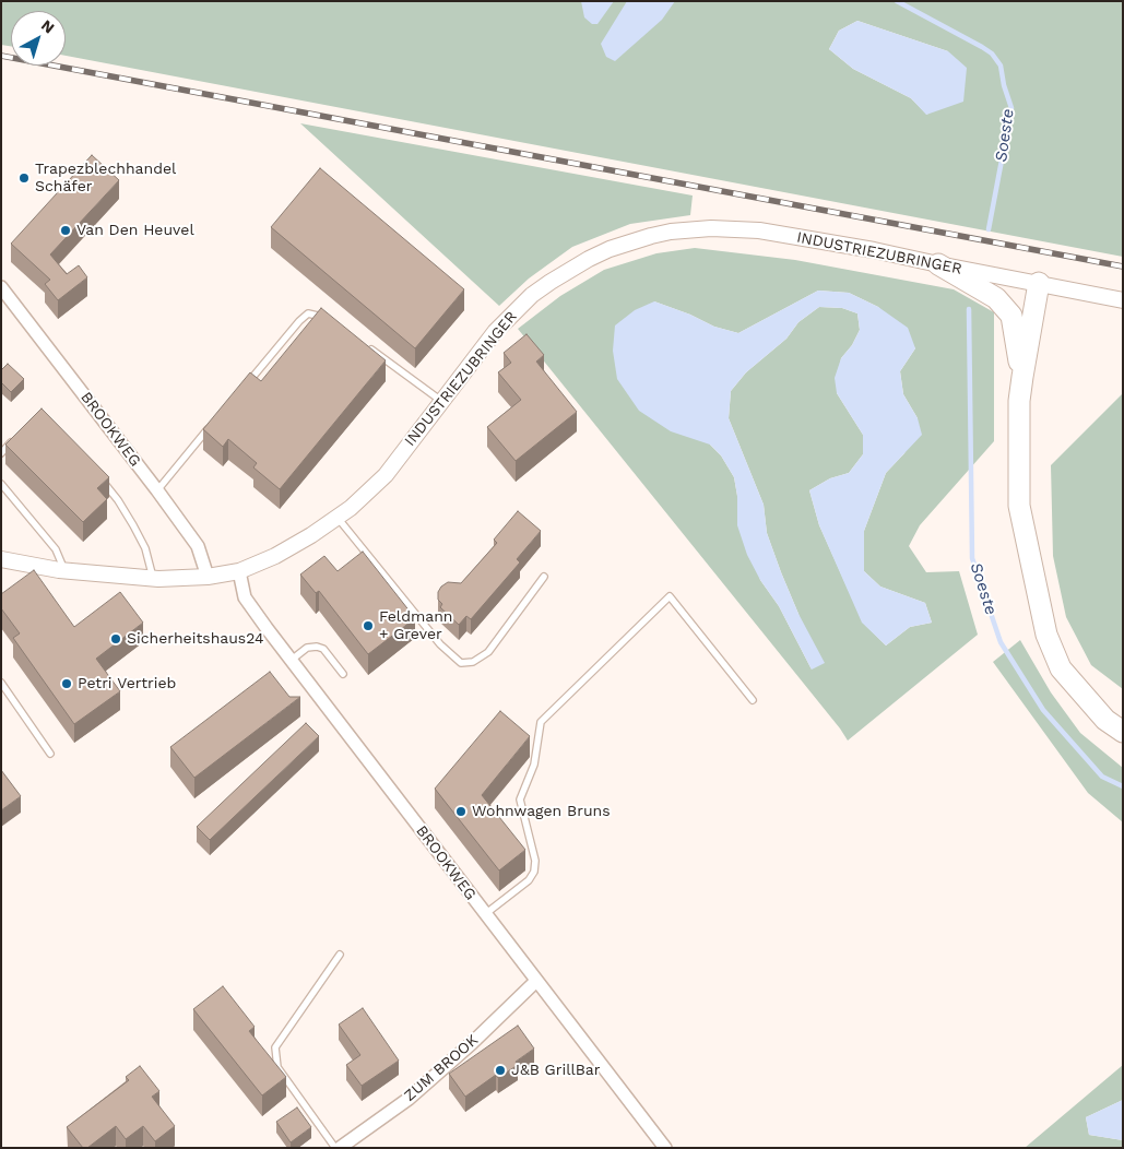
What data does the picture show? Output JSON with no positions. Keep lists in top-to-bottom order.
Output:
{
  "streets": {
    "street": ["INDUSTRIEZUBRINGER", "BROOKWEG", "ZUM BROOK"]
  },
  "crossings": [
    ["INDUSTRIEZUBRINGER", "BROOKWEG"],
    ["BROOKWEG", "ZUM BROOK"]
  ],
  "water": ["Soeste"],
  "places": [
    "Trapezblechhandel Schäfer",
    "Van Den Heuvel",
    "Feldmann + Grever",
    "Sicherheitshaus24",
    "Petri Vertrieb",
    "Wohnwagen Bruns",
    "J&B GrillBar"
  ],
  "north": "top right"
}
